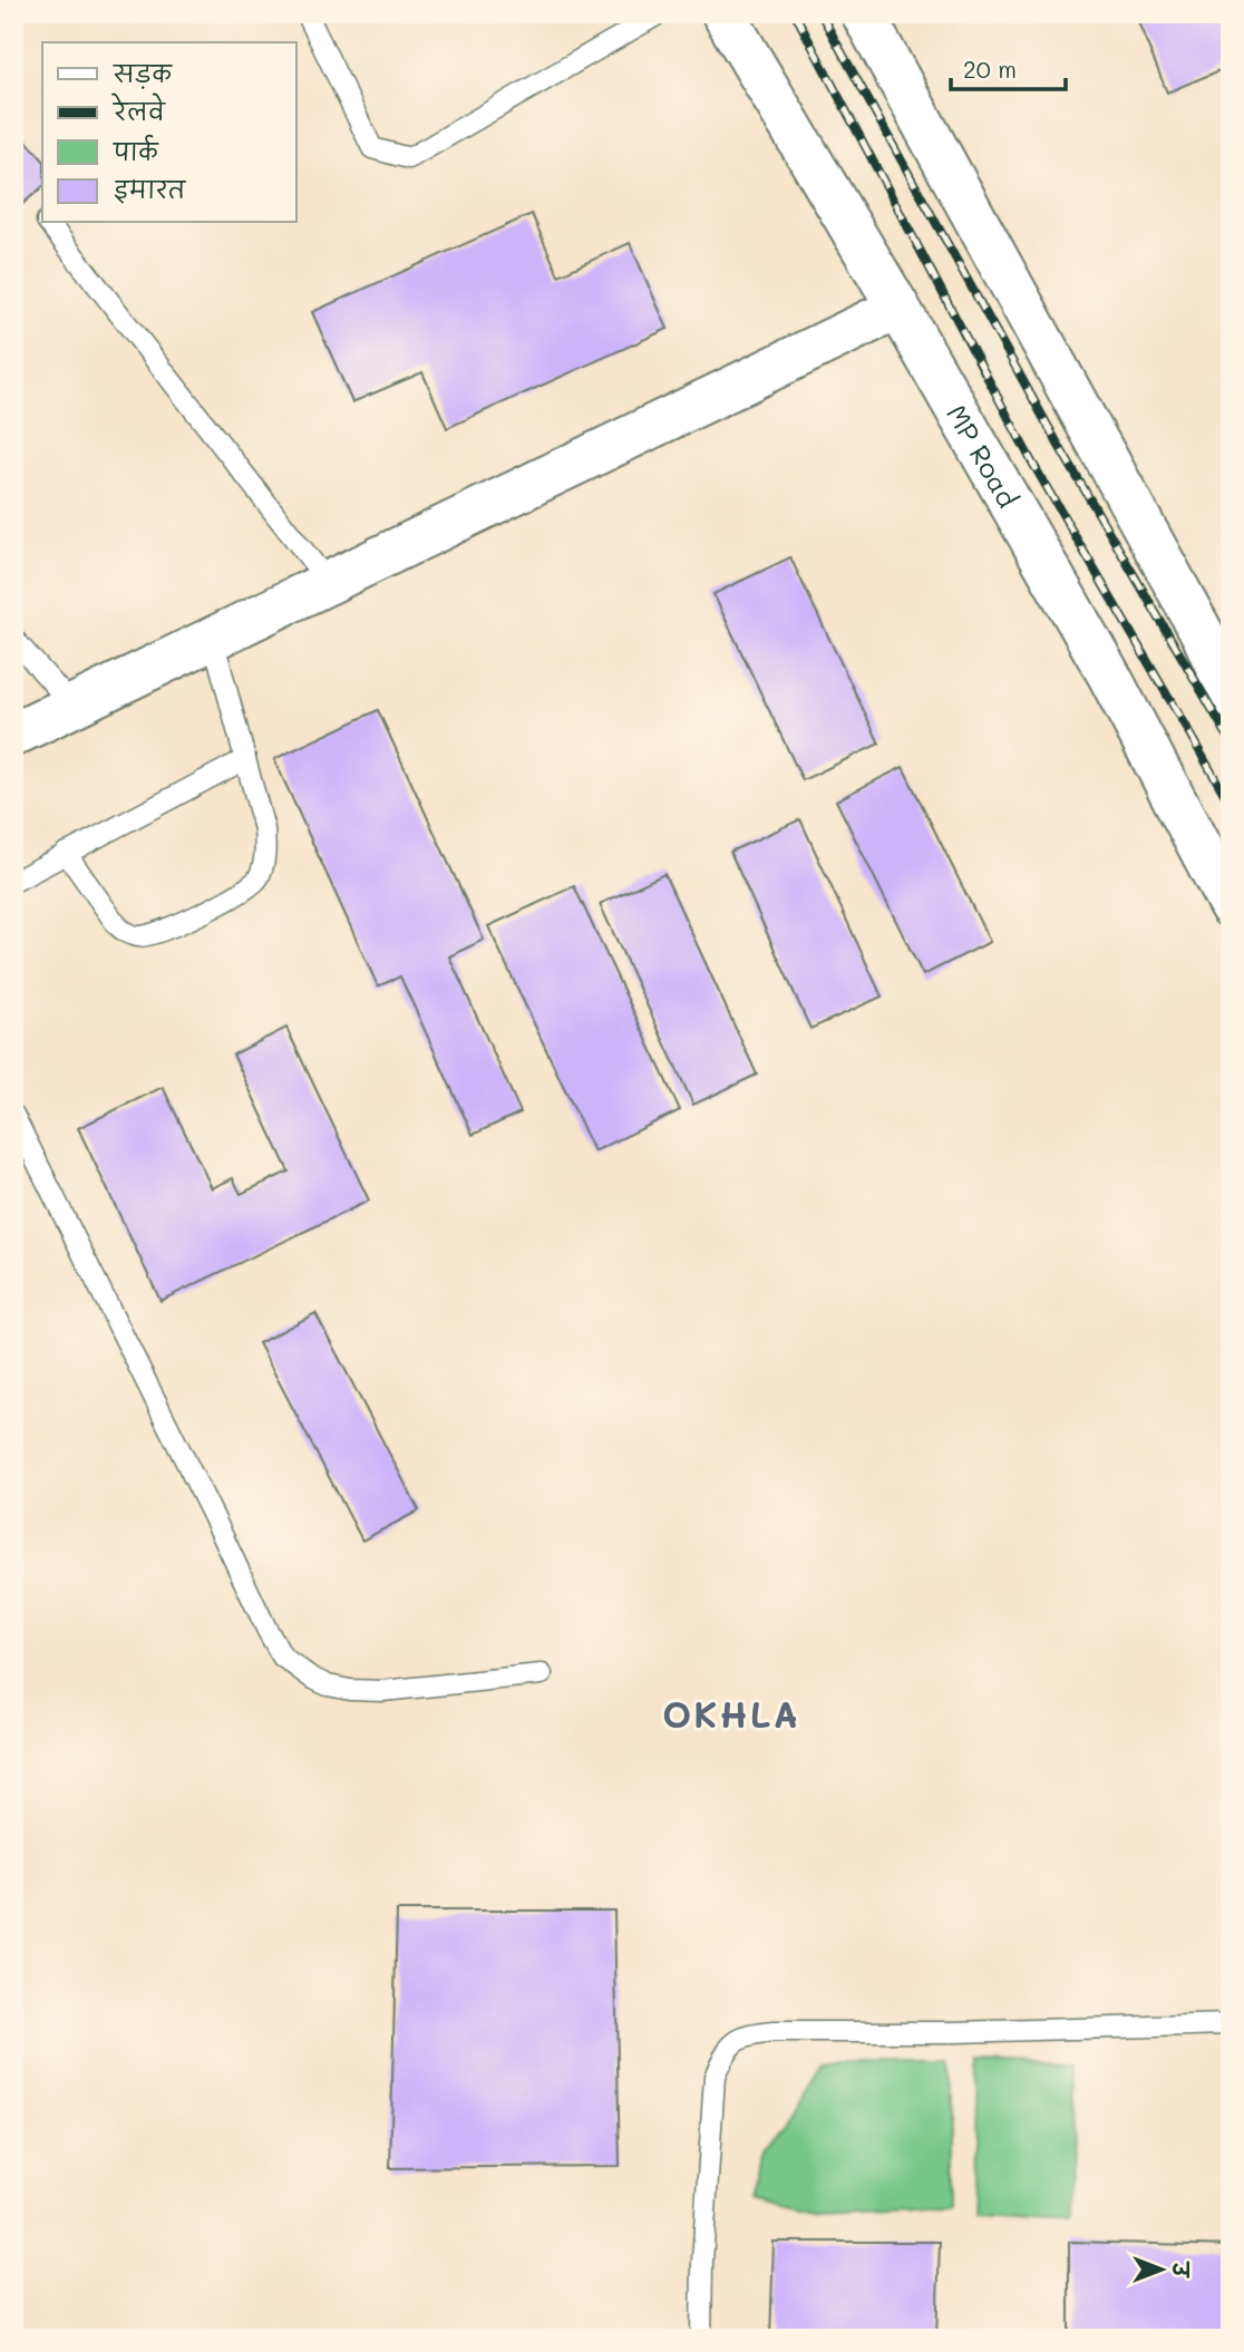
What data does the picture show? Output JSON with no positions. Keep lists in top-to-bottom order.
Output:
{
  "streets": {
    "main road": ["MP Road"]
  },
  "districts": ["OKHLA"],
  "legend": [
    "सड़क",
    "रेलवे",
    "पार्क",
    "इमारत"
  ],
  "scale_bar": "20 m",
  "north": "right"
}
